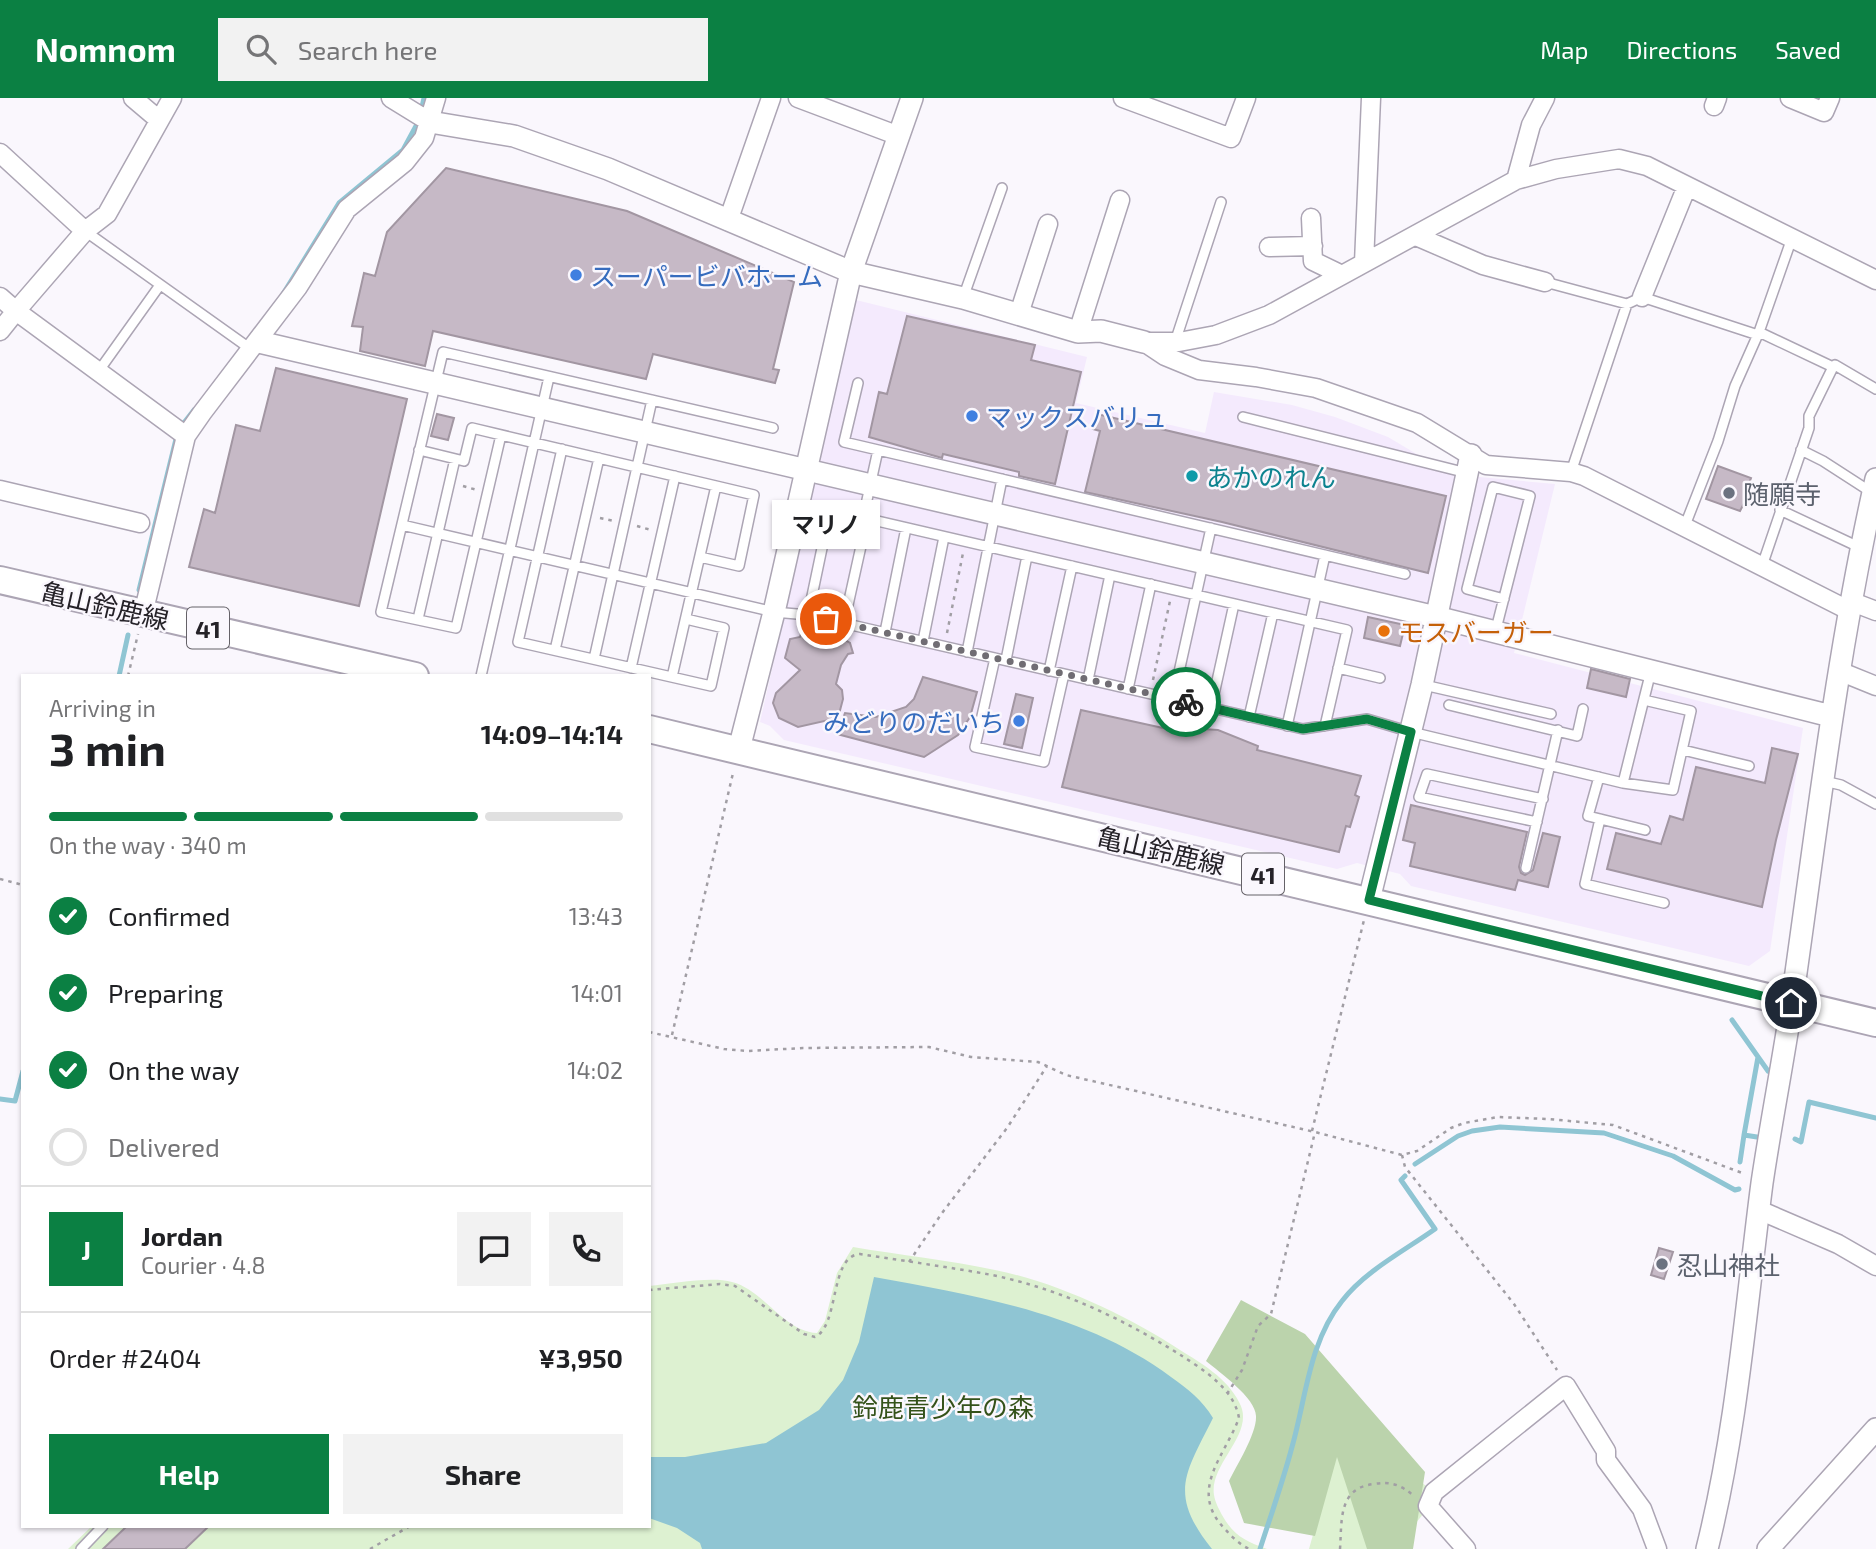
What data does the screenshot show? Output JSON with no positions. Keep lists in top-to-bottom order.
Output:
{
  "streets": {
    "main road": ["亀山鈴鹿線", "41"]
  },
  "parks": ["鈴鹿青少年の森"],
  "places": [
    "スーパービバホーム",
    "マックスバリュ",
    "あかのれん",
    "随願寺",
    "マリノ",
    "モスバーガー",
    "みどりのだいち",
    "忍山神社"
  ],
  "page": {
    "header": "Nomnom",
    "search": "Search here",
    "nav": ["Map", "Directions", "Saved"],
    "bubble": "マリノ",
    "heading": ["3 min", "Arriving in", "14:09–14:14"],
    "panel": [
      "Jordan",
      "Courier · 4.8",
      "Order #2404",
      "¥3,950"
    ],
    "bar": "On the way · 340 m",
    "list": [
      ["Confirmed", "13:43"],
      ["Preparing", "14:01"],
      ["On the way", "14:02"],
      "Delivered"
    ],
    "round": "J",
    "buttons": ["Help", "Share"]
  }
}
